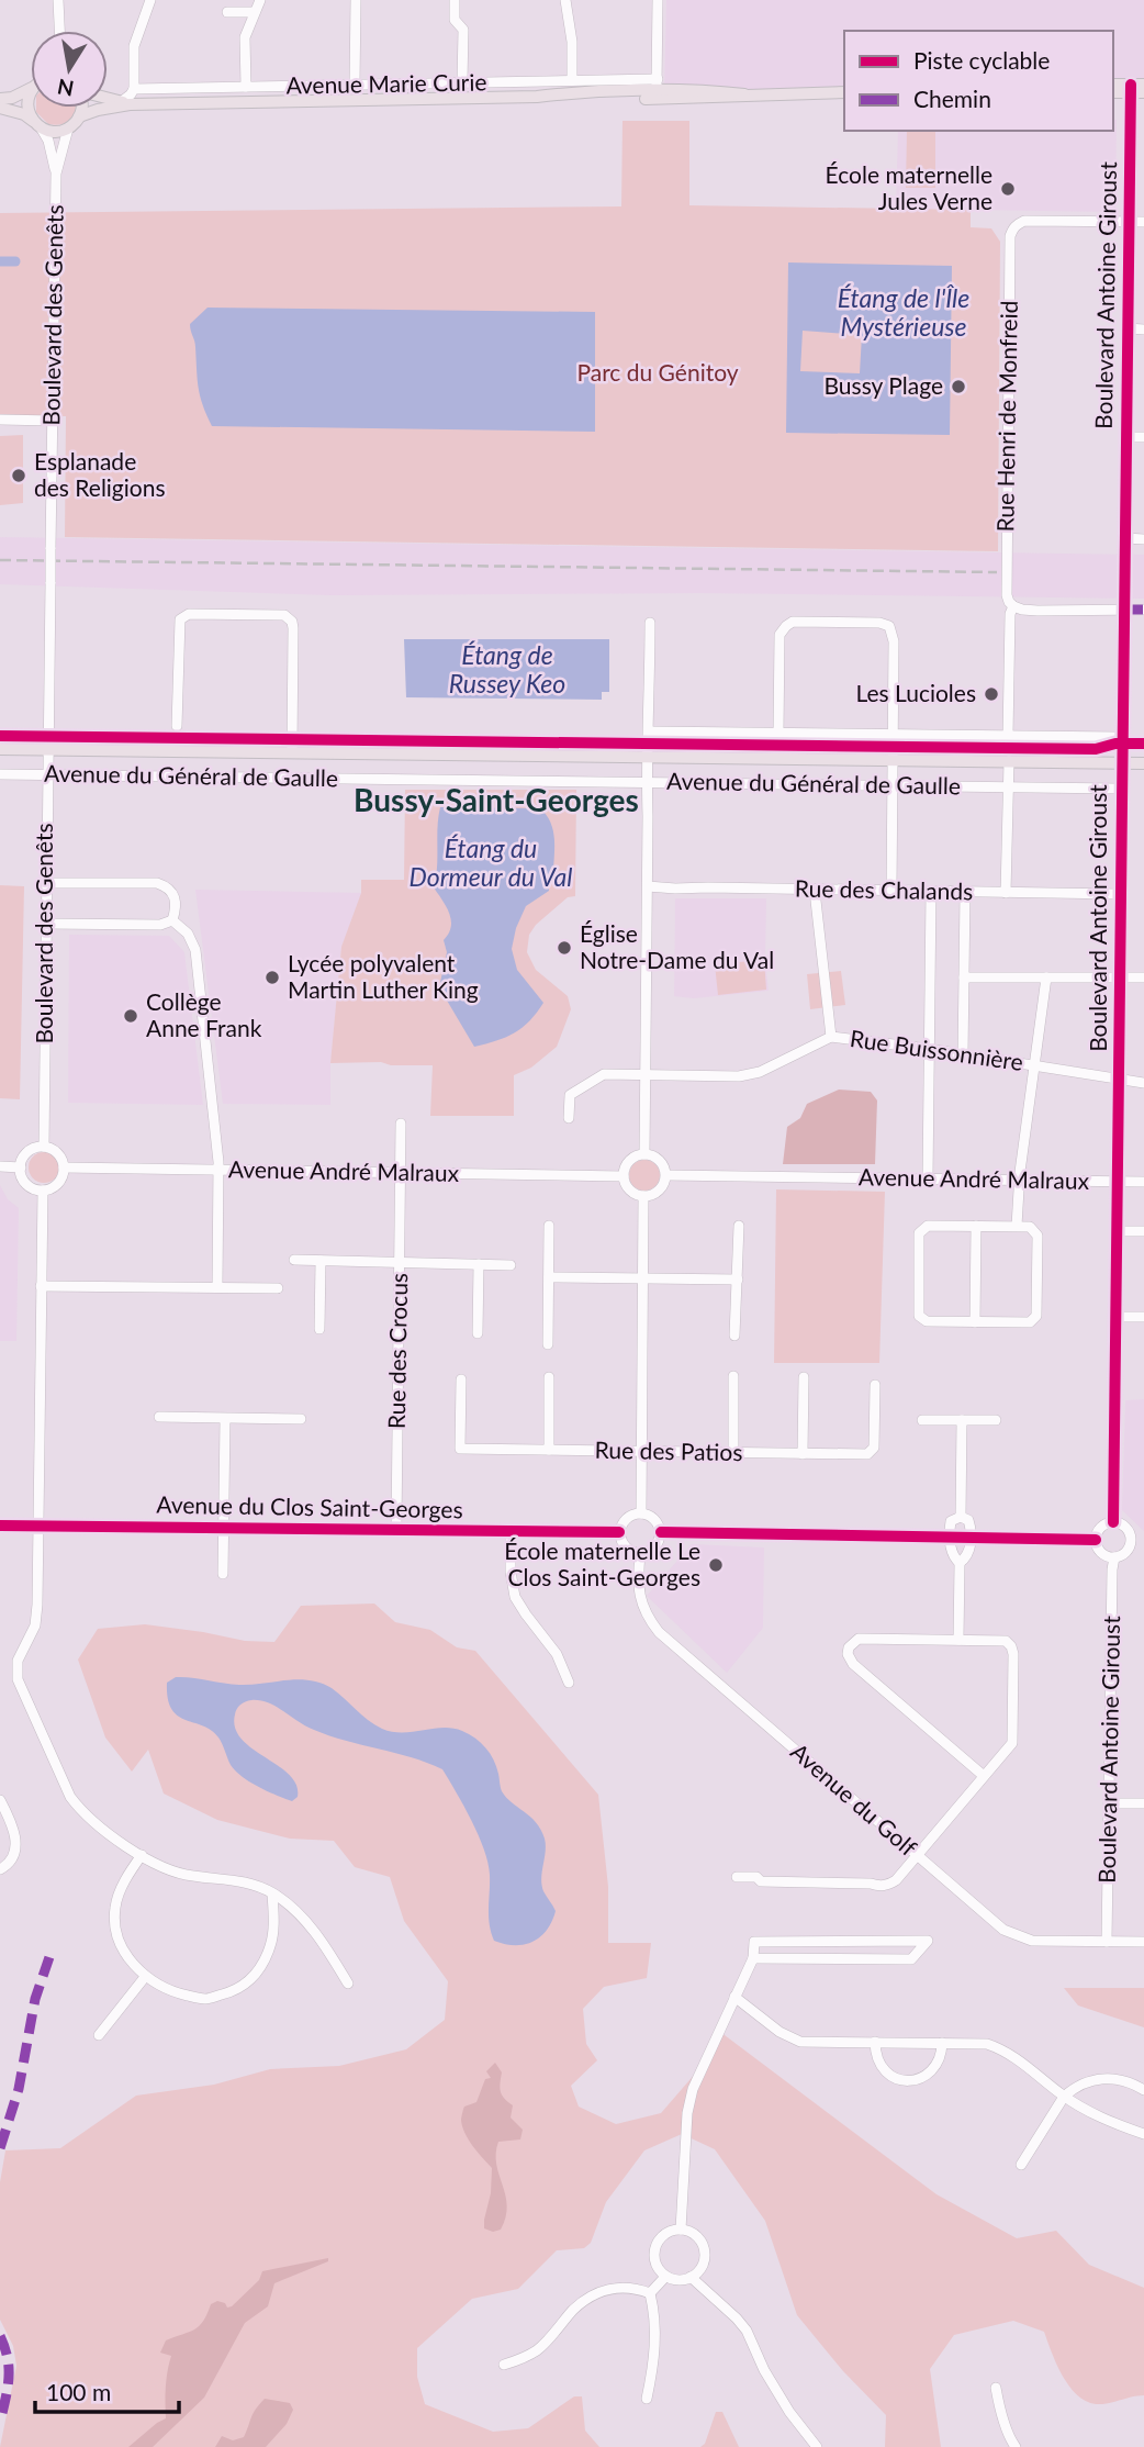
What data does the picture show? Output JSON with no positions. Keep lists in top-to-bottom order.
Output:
{
  "streets": {
    "main road": ["Avenue Marie Curie", "Avenue du Général de Gaulle"],
    "street": [
      "Boulevard Antoine Giroust",
      "Boulevard des Genêts",
      "Rue Henri de Monfreid",
      "Rue des Chalands",
      "Rue Buissonnière",
      "Avenue André Malraux",
      "Rue des Crocus",
      "Rue des Patios",
      "Avenue du Clos Saint-Georges",
      "Avenue du Golf"
    ]
  },
  "crossings": [
    ["Boulevard Antoine Giroust", "Rue Henri de Monfreid"],
    ["Boulevard Antoine Giroust", "Avenue du Général de Gaulle"],
    ["Boulevard Antoine Giroust", "Rue des Chalands"],
    ["Boulevard Antoine Giroust", "Rue Buissonnière"],
    ["Boulevard Antoine Giroust", "Avenue André Malraux"],
    ["Boulevard Antoine Giroust", "Avenue du Golf"],
    ["Boulevard des Genêts", "Avenue du Général de Gaulle"],
    ["Boulevard des Genêts", "Avenue André Malraux"],
    ["Avenue André Malraux", "Rue des Crocus"],
    ["Rue des Crocus", "Avenue du Clos Saint-Georges"],
    ["Avenue du Clos Saint-Georges", "Avenue du Golf"]
  ],
  "districts": ["Bussy-Saint-Georges"],
  "water": ["Étang de l'Île Mystérieuse", "Étang de Russey Keo", "Étang du Dormeur du Val"],
  "parks": ["Parc du Génitoy"],
  "places": [
    "École maternelle Jules Verne",
    "Bussy Plage",
    "Esplanade des Religions",
    "Les Lucioles",
    "Église Notre-Dame du Val",
    "Lycée polyvalent Martin Luther King",
    "Collège Anne Frank",
    "École maternelle Le Clos Saint-Georges"
  ],
  "legend": ["Piste cyclable", "Chemin"],
  "scale_bar": "100 m",
  "north": "bottom"
}
